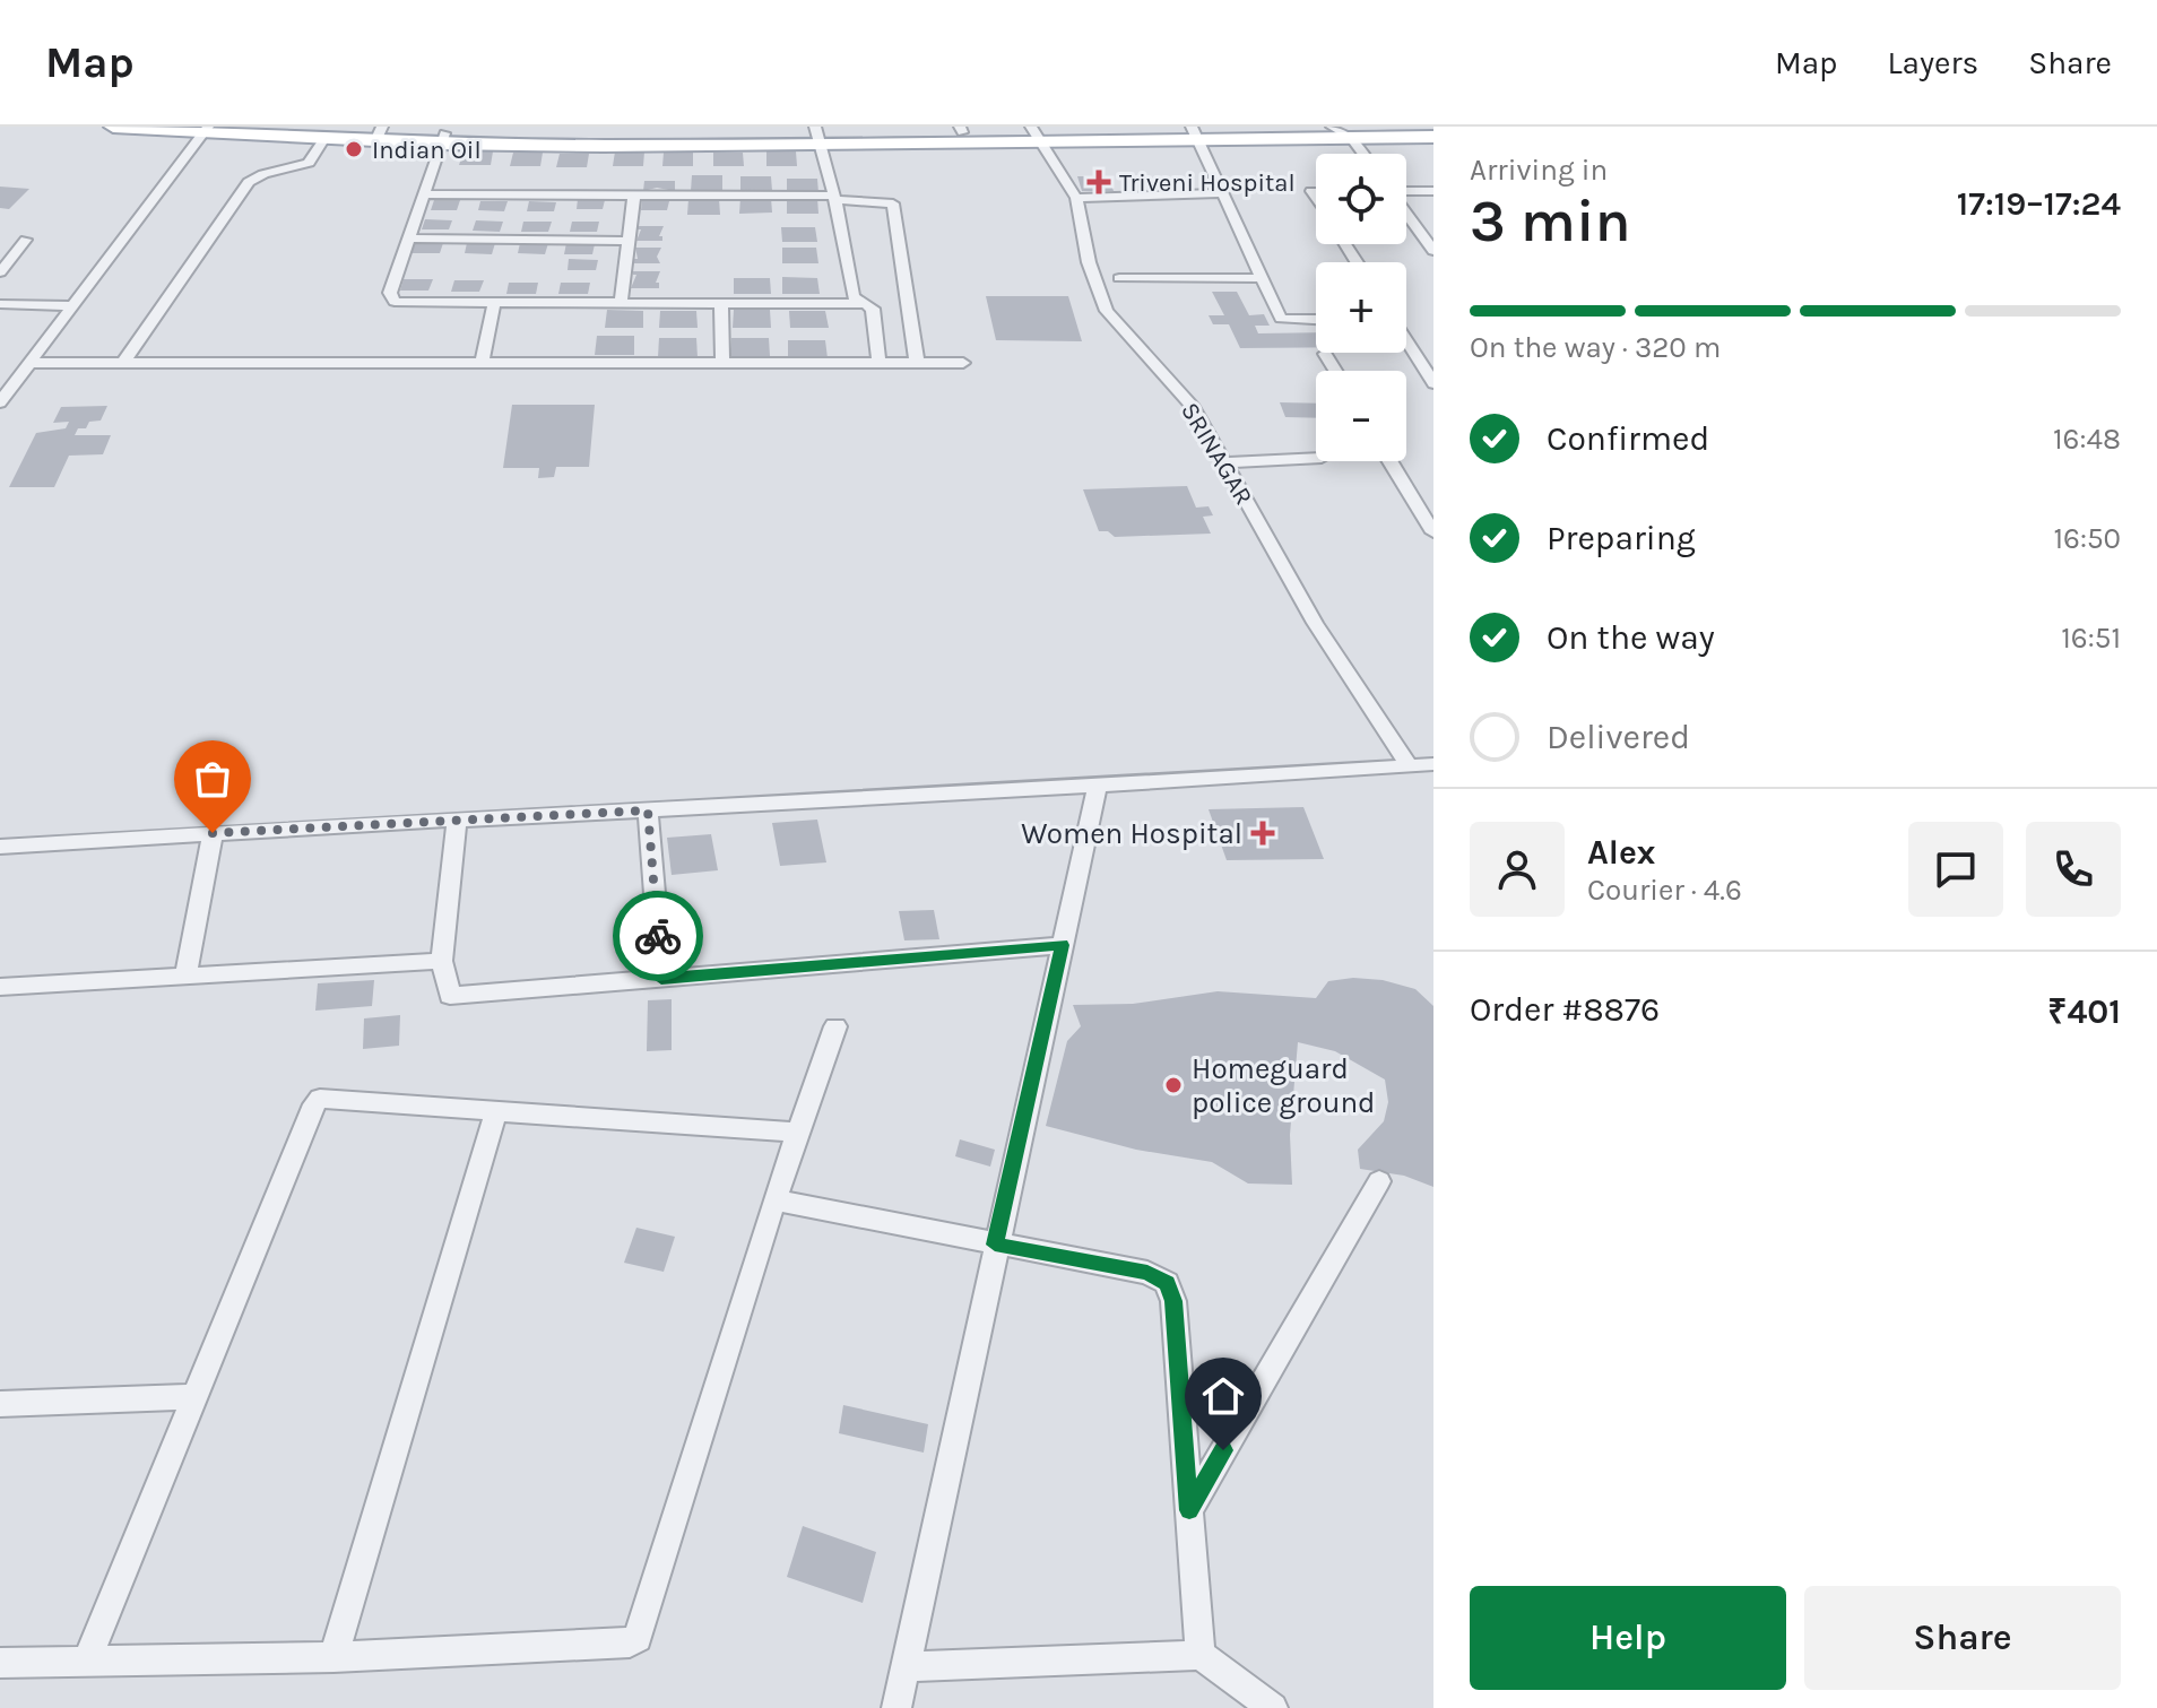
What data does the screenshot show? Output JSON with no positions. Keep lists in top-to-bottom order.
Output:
{
  "streets": {
    "street": ["SRINAGAR"]
  },
  "places": {
    "other": ["Indian Oil", "Homeguard police ground"],
    "health": ["Triveni Hospital", "Women Hospital"]
  },
  "page": {
    "header": "Map",
    "nav": ["Map", "Layers", "Share"],
    "heading": ["3 min", "Arriving in", "17:19–17:24"],
    "panel": [
      "Alex",
      "Courier · 4.6",
      "Order #8876",
      "₹401"
    ],
    "map_buttons": ["+", "−"],
    "bar": "On the way · 320 m",
    "list": [
      ["Confirmed", "16:48"],
      ["Preparing", "16:50"],
      ["On the way", "16:51"],
      "Delivered"
    ],
    "buttons": ["Help", "Share"]
  }
}
